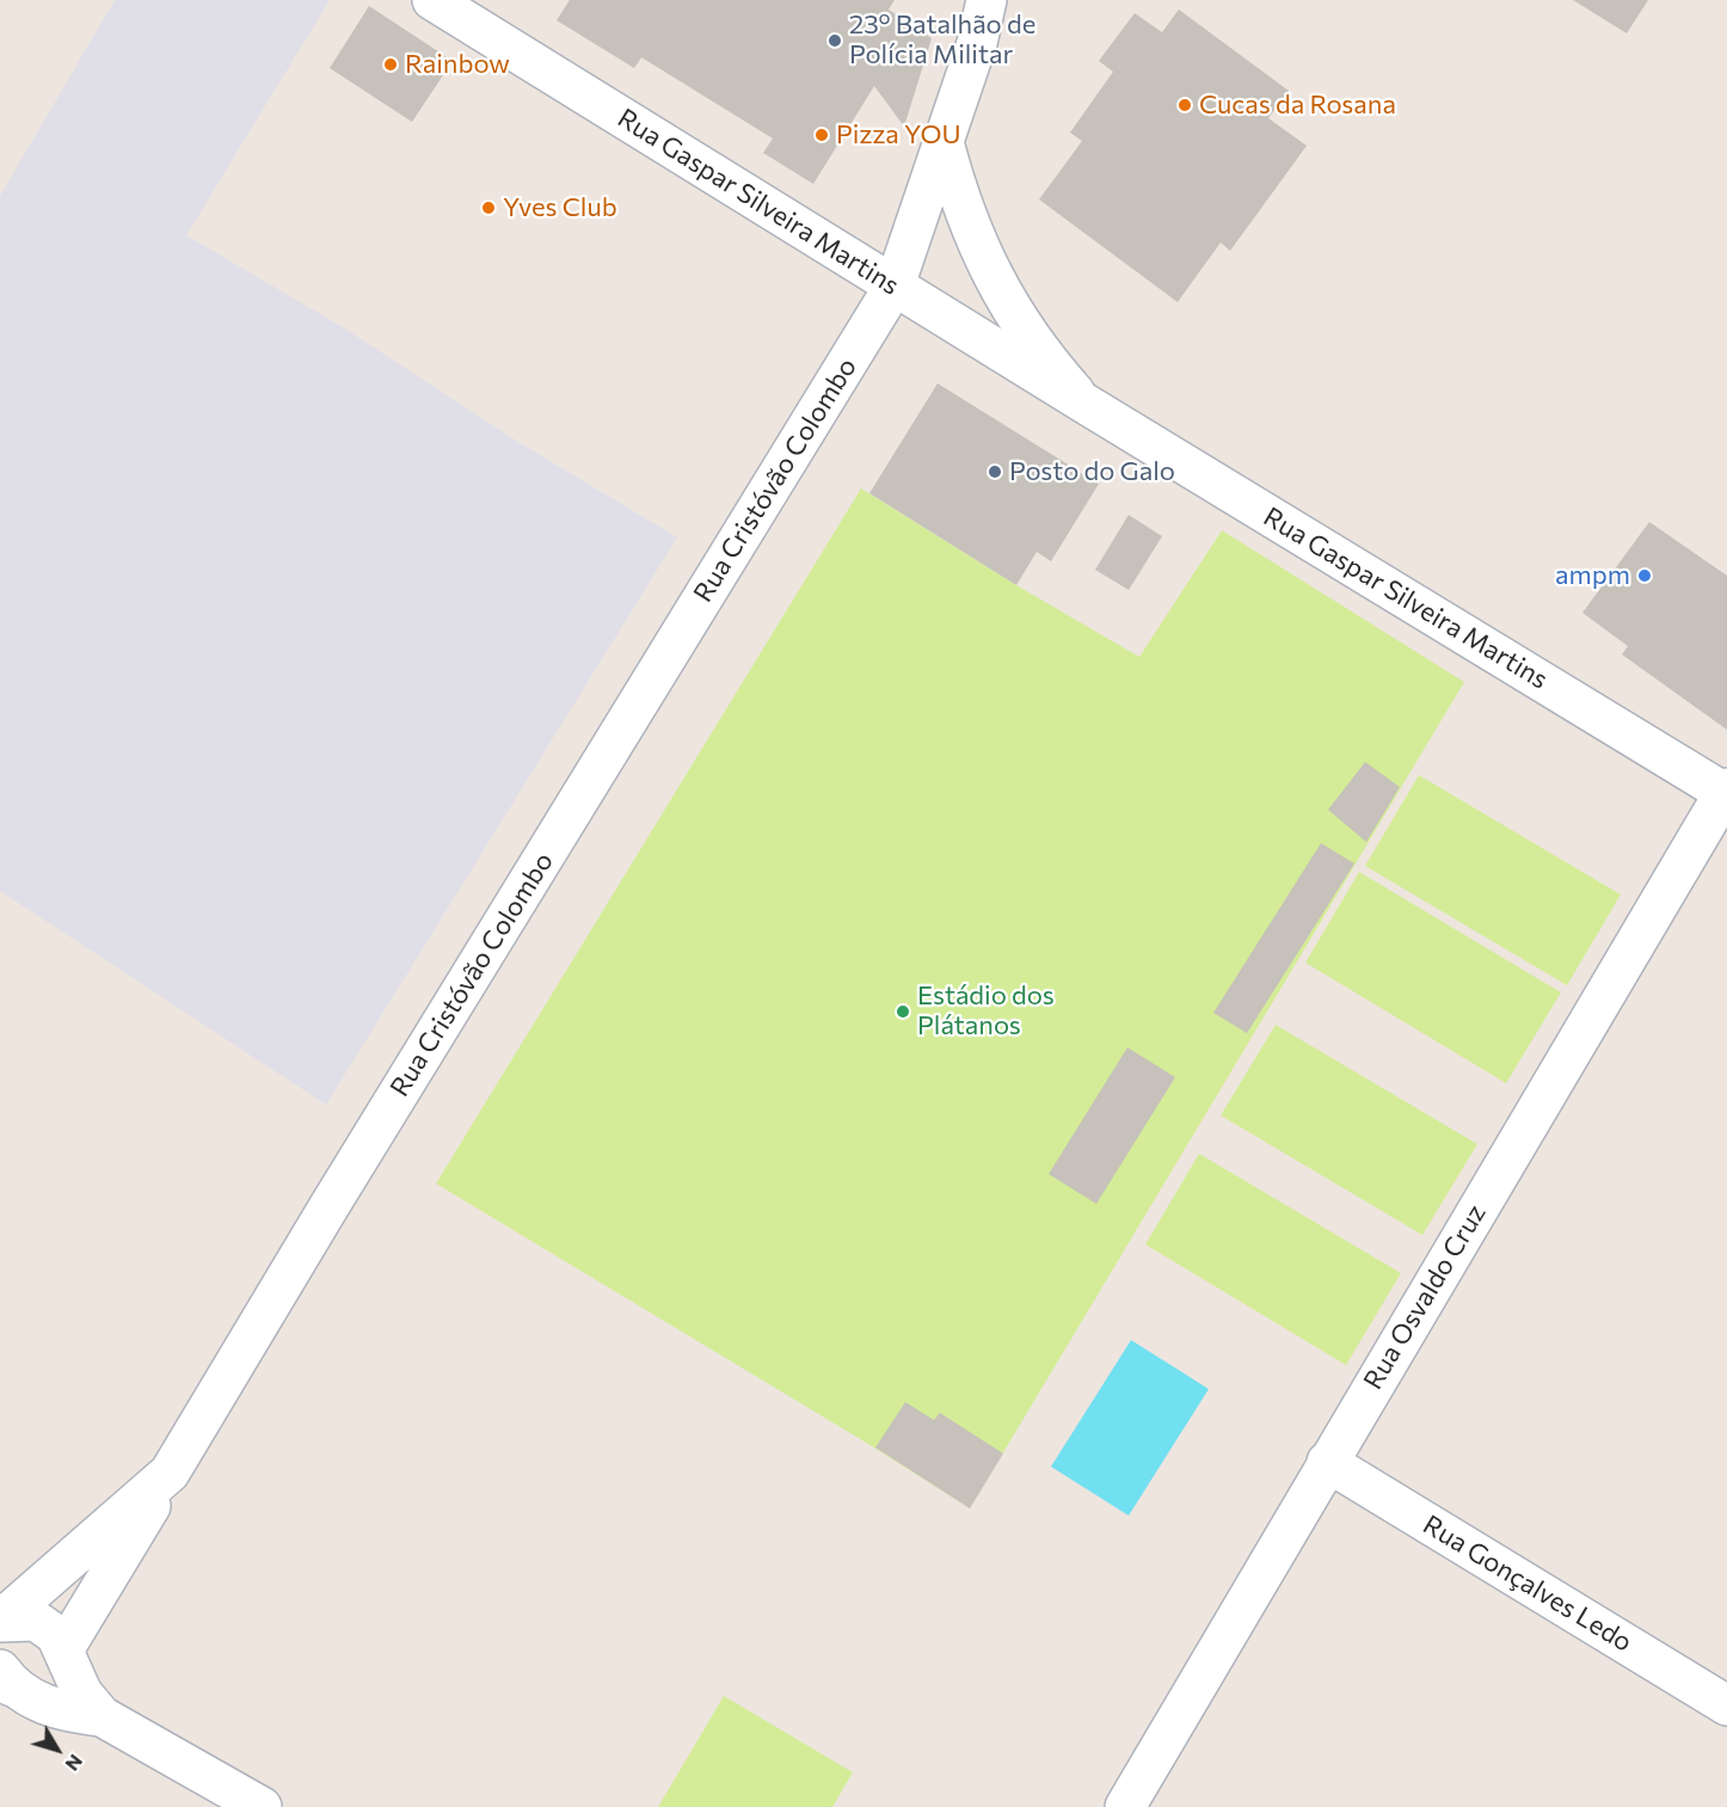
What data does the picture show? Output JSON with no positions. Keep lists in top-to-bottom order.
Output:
{
  "streets": {
    "street": [
      "Rua Gaspar Silveira Martins",
      "Rua Cristóvão Colombo",
      "Rua Osvaldo Cruz",
      "Rua Gonçalves Ledo"
    ]
  },
  "crossings": [
    ["Rua Gaspar Silveira Martins", "Rua Cristóvão Colombo"],
    ["Rua Gaspar Silveira Martins", "Rua Osvaldo Cruz"],
    ["Rua Osvaldo Cruz", "Rua Gonçalves Ledo"]
  ],
  "places": [
    "23º Batalhão de Polícia Militar",
    "Rainbow",
    "Cucas da Rosana",
    "Pizza YOU",
    "Yves Club",
    "Posto do Galo",
    "ampm",
    "Estádio dos Plátanos"
  ],
  "north": "bottom right"
}
